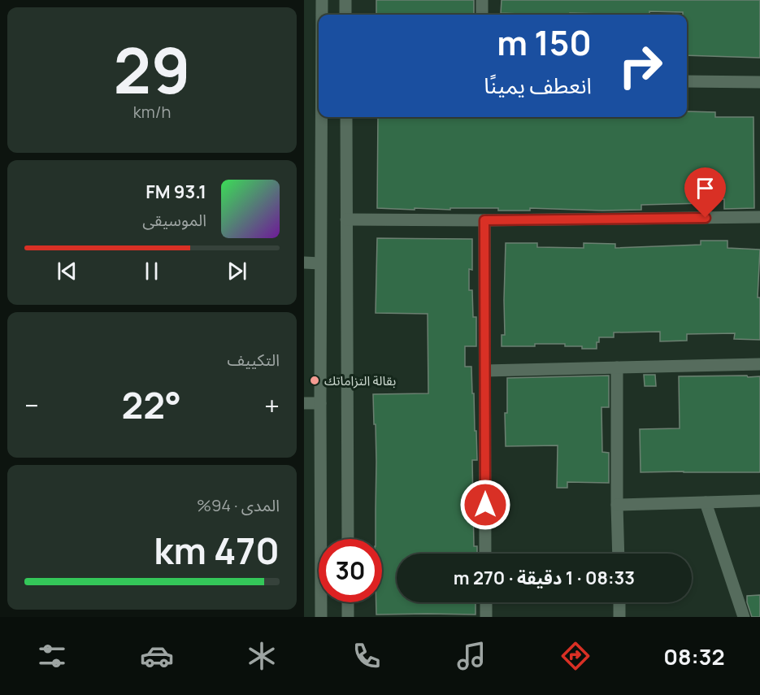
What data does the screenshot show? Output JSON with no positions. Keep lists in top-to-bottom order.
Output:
{
  "places": ["بقالة التزاماتك"],
  "page": {
    "tile": [
      ["29", "km/h"],
      "التكييف",
      ["المدى · 94%", "470 km"]
    ],
    "turn": ["150 m", "انعطف يمينًا"],
    "song": ["93.1 FM", "الموسيقى"],
    "heat": ["−", "22°", "+"],
    "limit": "30",
    "trip": "08:33 · 1 دقيقة · 270 m",
    "tabs": "08:32"
  }
}
